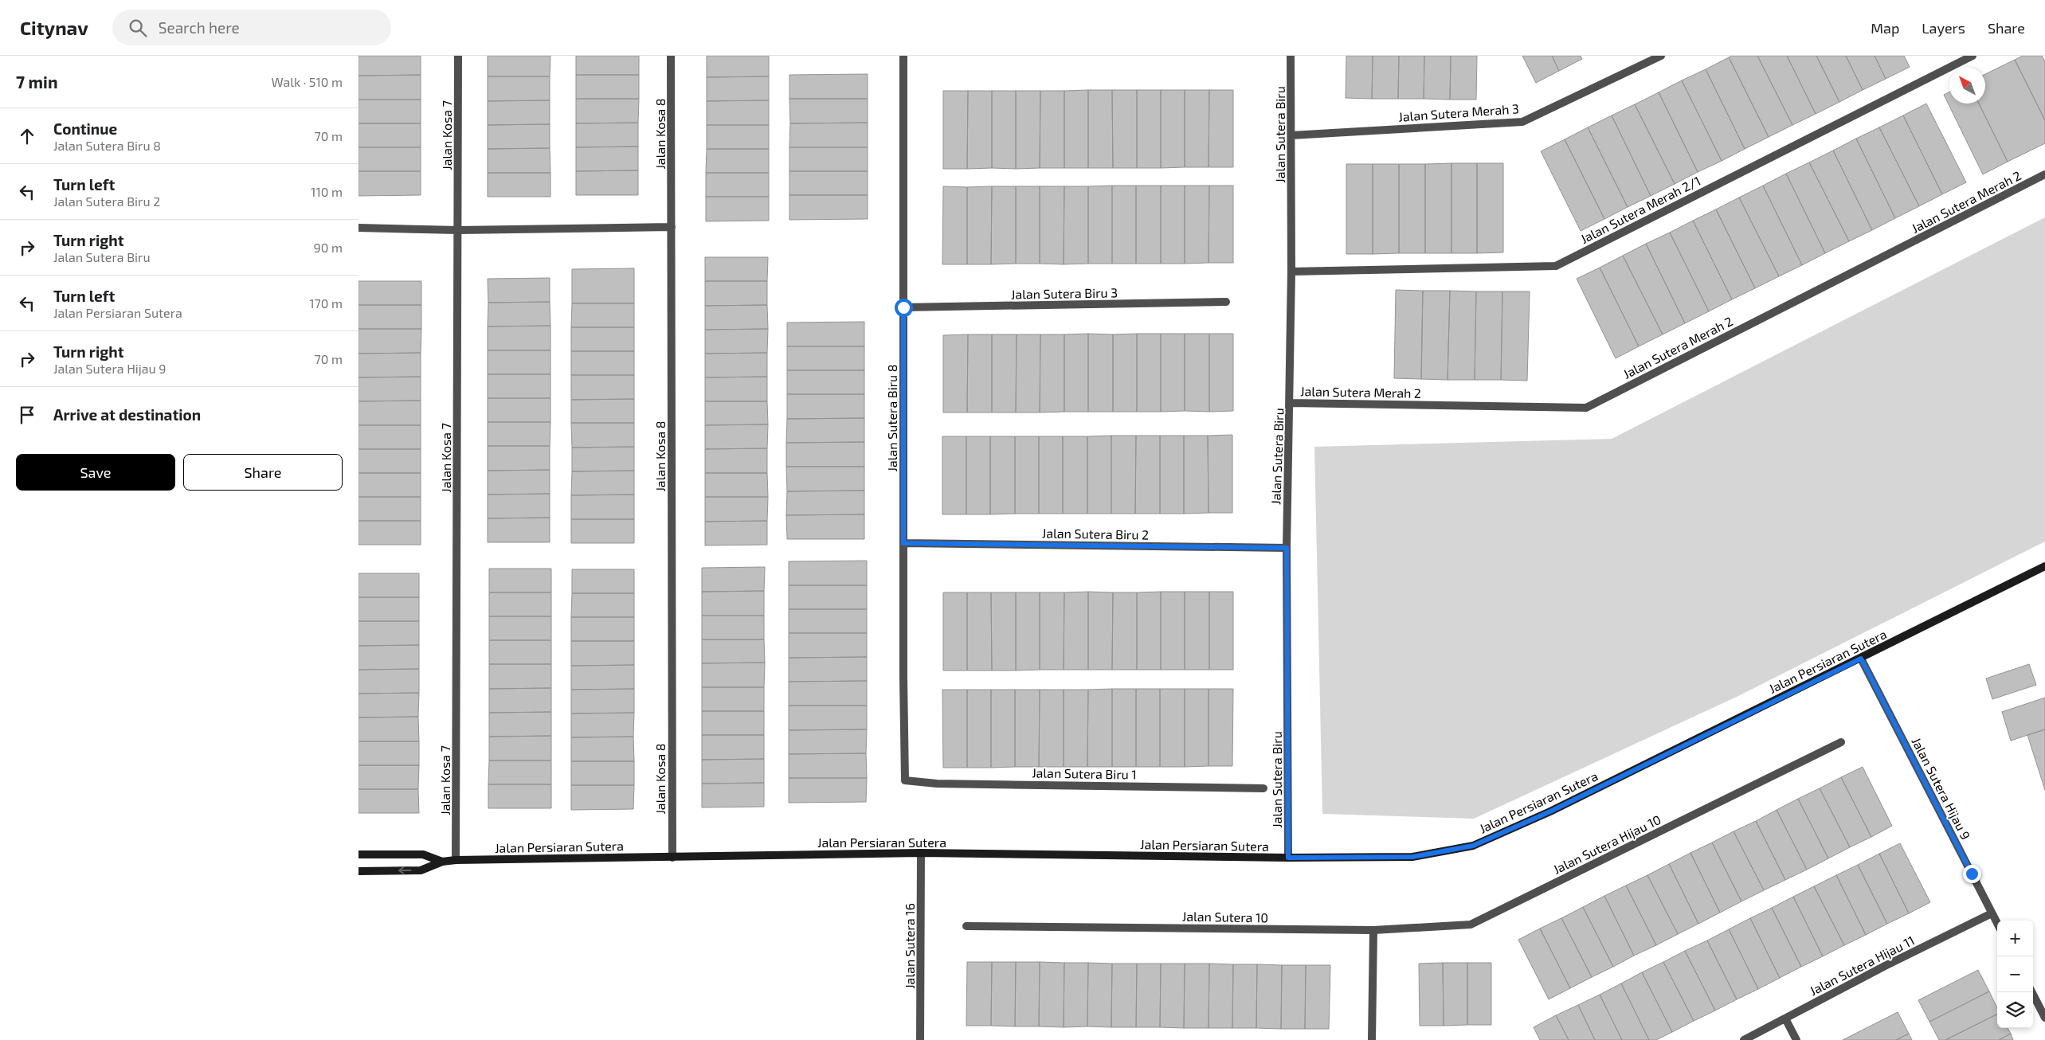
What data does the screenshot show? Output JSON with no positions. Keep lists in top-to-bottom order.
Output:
{
  "streets": {
    "street": [
      "Jalan Sutera Merah 3",
      "Jalan Kosa 8",
      "Jalan Sutera Biru",
      "Jalan Kosa 7",
      "Jalan Sutera Merah 2",
      "Jalan Sutera Merah 2/1",
      "Jalan Sutera Biru 3",
      "Jalan Sutera Biru 8",
      "Jalan Sutera Biru 2",
      "Jalan Persiaran Sutera",
      "Jalan Sutera Biru 1",
      "Jalan Sutera Hijau 9",
      "Jalan Sutera Hijau 10",
      "Jalan Sutera 10",
      "Jalan Sutera 16",
      "Jalan Sutera Hijau 11"
    ]
  },
  "crossings": [
    ["Jalan Sutera Merah 3", "Jalan Sutera Biru"],
    ["Jalan Kosa 8", "Jalan Persiaran Sutera"],
    ["Jalan Sutera Biru", "Jalan Sutera Merah 2"],
    ["Jalan Sutera Biru", "Jalan Sutera Merah 2/1"],
    ["Jalan Sutera Biru", "Jalan Sutera Biru 2"],
    ["Jalan Sutera Biru", "Jalan Persiaran Sutera"],
    ["Jalan Kosa 7", "Jalan Persiaran Sutera"],
    ["Jalan Sutera Biru 3", "Jalan Sutera Biru 8"],
    ["Jalan Sutera Biru 8", "Jalan Sutera Biru 2"],
    ["Jalan Sutera Biru 8", "Jalan Sutera Biru 1"],
    ["Jalan Persiaran Sutera", "Jalan Sutera Hijau 9"],
    ["Jalan Persiaran Sutera", "Jalan Sutera 16"],
    ["Jalan Sutera Hijau 9", "Jalan Sutera Hijau 11"],
    ["Jalan Sutera Hijau 10", "Jalan Sutera 10"]
  ],
  "north": "top left",
  "page": {
    "header": "Citynav",
    "search": "Search here",
    "nav": ["Map", "Layers", "Share"],
    "heading": ["7 min", "Walk · 510 m"],
    "list": [
      ["Continue", "Jalan Sutera Biru 8", "70 m"],
      ["Turn left", "Jalan Sutera Biru 2", "110 m"],
      ["Turn right", "Jalan Sutera Biru", "90 m"],
      ["Turn left", "Jalan Persiaran Sutera", "170 m"],
      ["Turn right", "Jalan Sutera Hijau 9", "70 m"],
      "Arrive at destination"
    ],
    "buttons": ["Save", "Share"],
    "map_buttons": ["+", "−"]
  }
}
